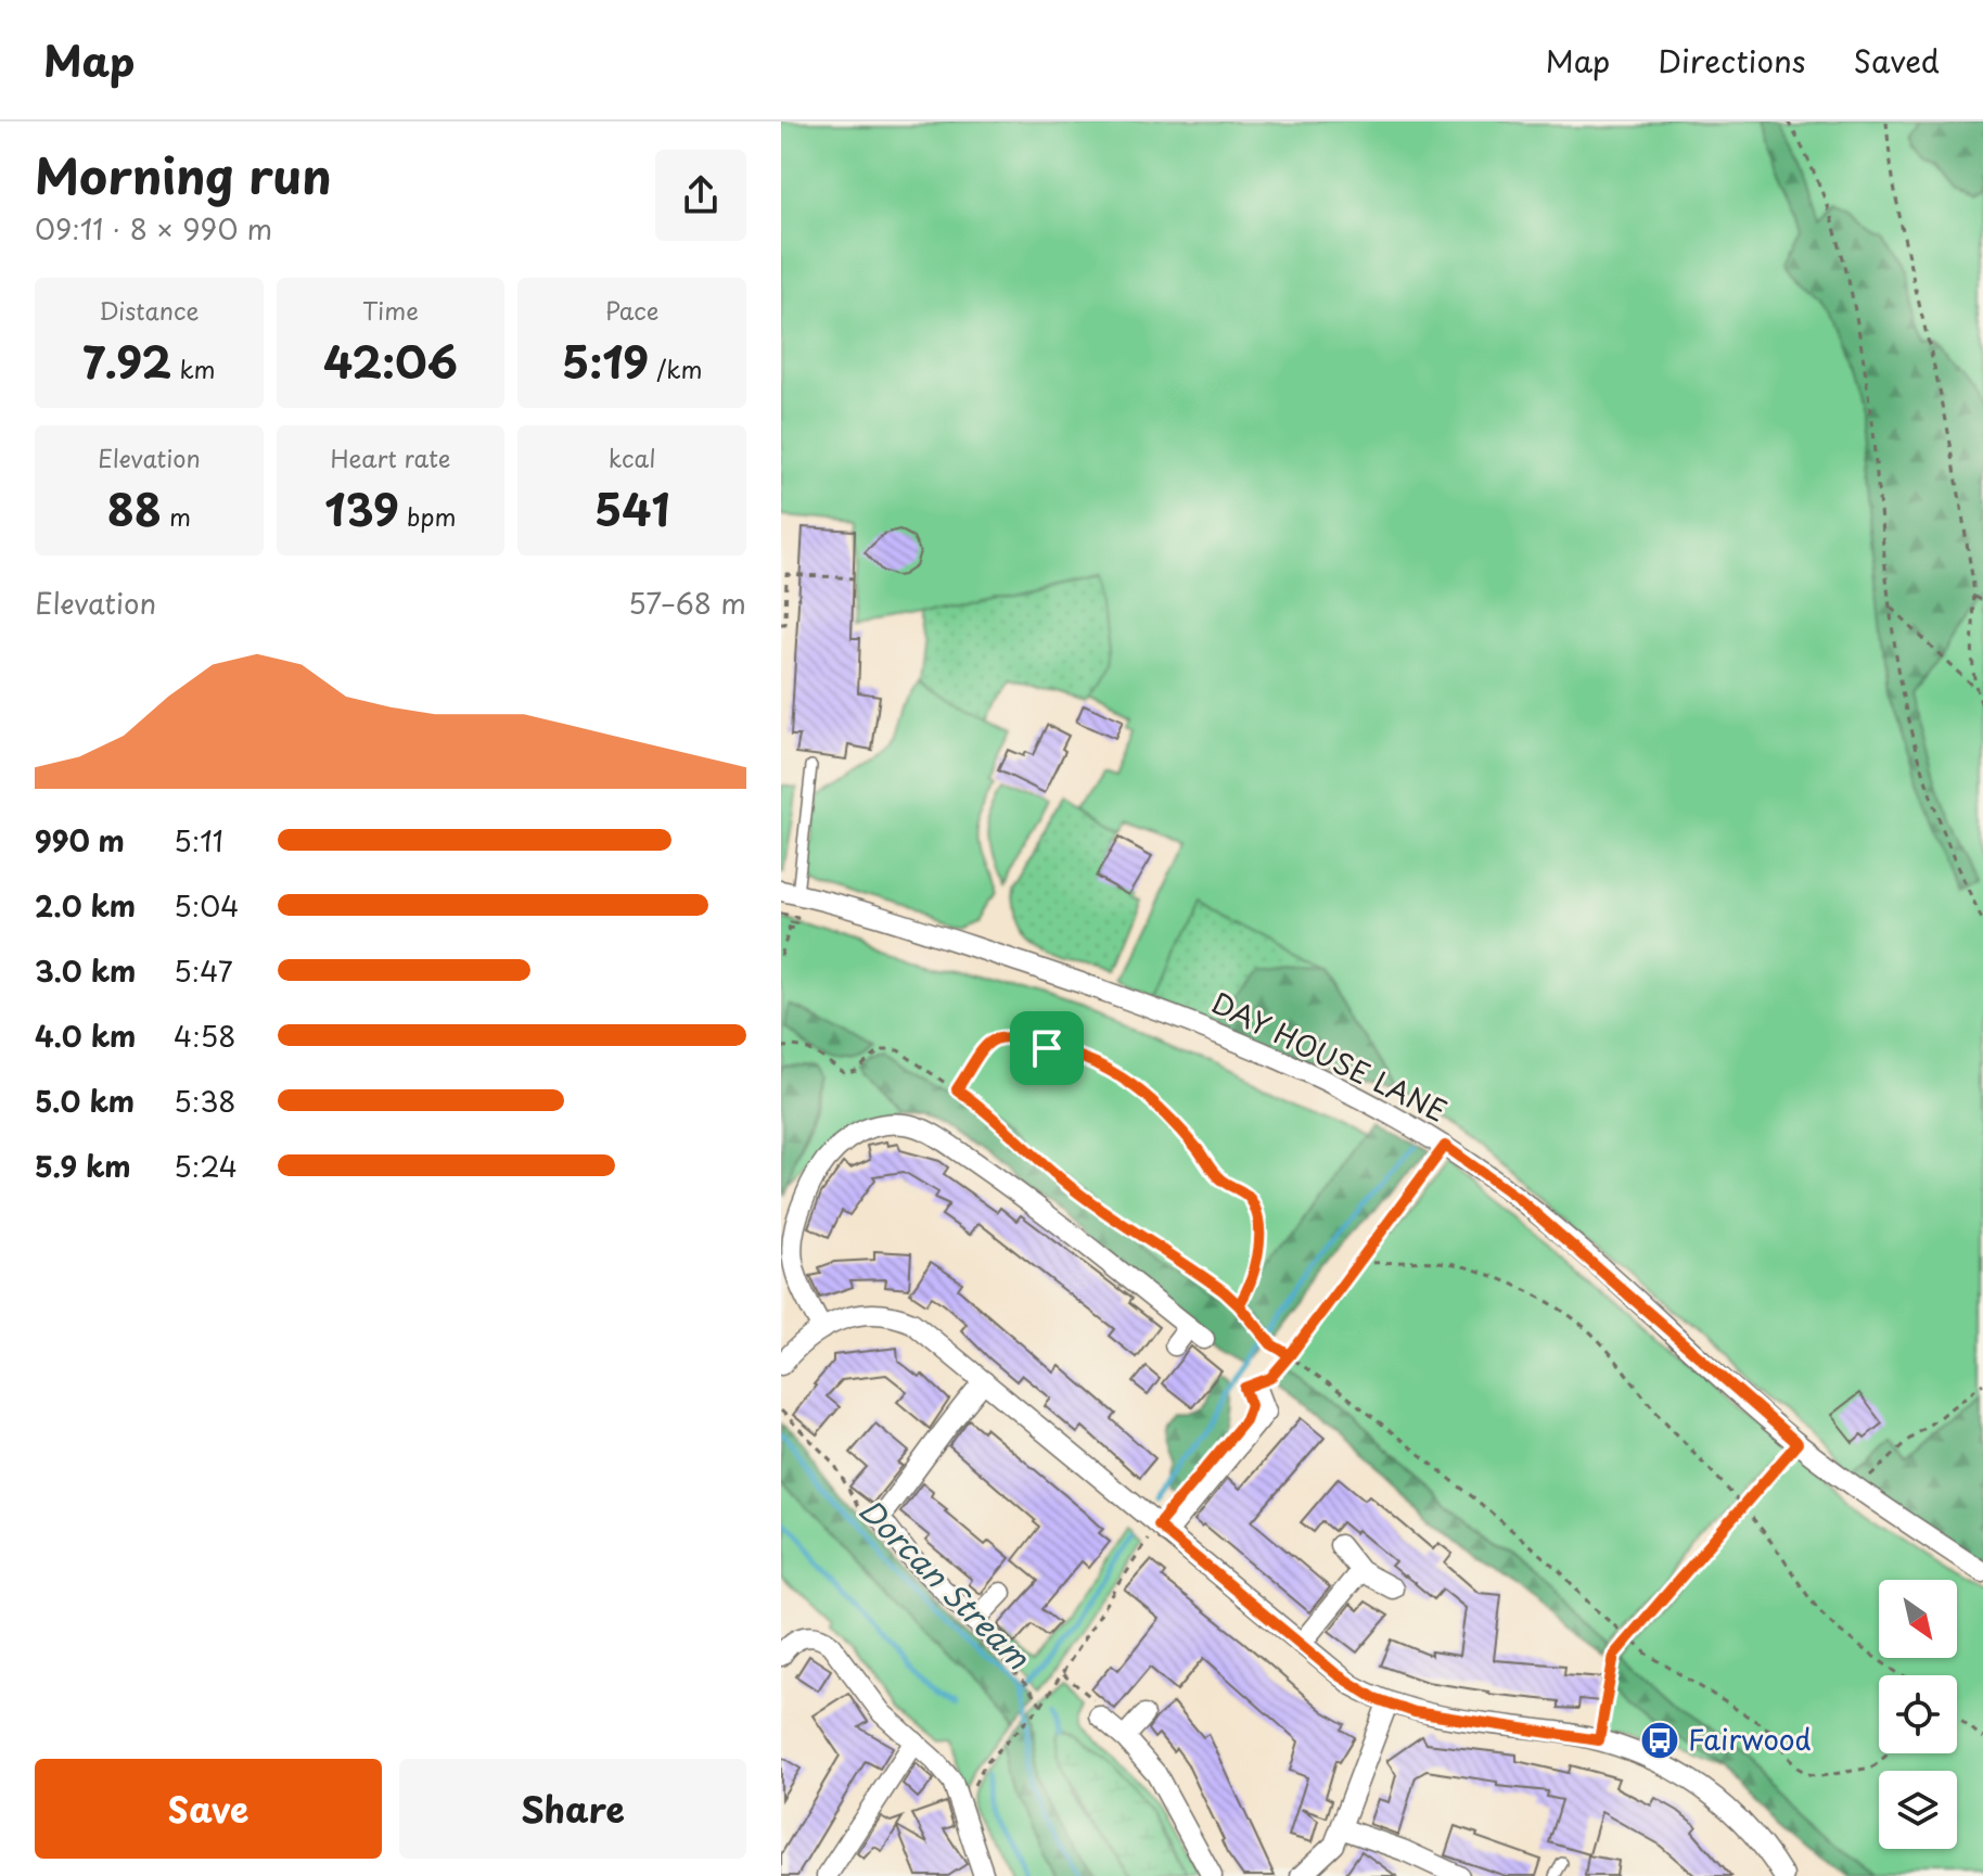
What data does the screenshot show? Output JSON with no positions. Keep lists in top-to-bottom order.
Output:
{
  "streets": {
    "street": ["DAY HOUSE LANE"]
  },
  "water": ["Dorcan Stream"],
  "places": {
    "bus stop": ["Fairwood"]
  },
  "north": "bottom right",
  "page": {
    "header": "Map",
    "nav": ["Map", "Directions", "Saved"],
    "heading": ["Morning run", "09:11 · 8 × 990 m"],
    "stats": [
      ["Distance", "7.92 km"],
      ["Time", "42:06"],
      ["Pace", "5:19 /km"],
      ["Elevation", "88 m"],
      ["Heart rate", "139 bpm"],
      ["kcal", "541"]
    ],
    "chart": ["Elevation", "57–68 m"],
    "list": [
      {
        "name": "990 m",
        "note": "5:11"
      },
      {
        "name": "2.0 km",
        "note": "5:04"
      },
      {
        "name": "3.0 km",
        "note": "5:47"
      },
      {
        "name": "4.0 km",
        "note": "4:58"
      },
      {
        "name": "5.0 km",
        "note": "5:38"
      },
      {
        "name": "5.9 km",
        "note": "5:24"
      }
    ],
    "buttons": ["Save", "Share"]
  }
}
